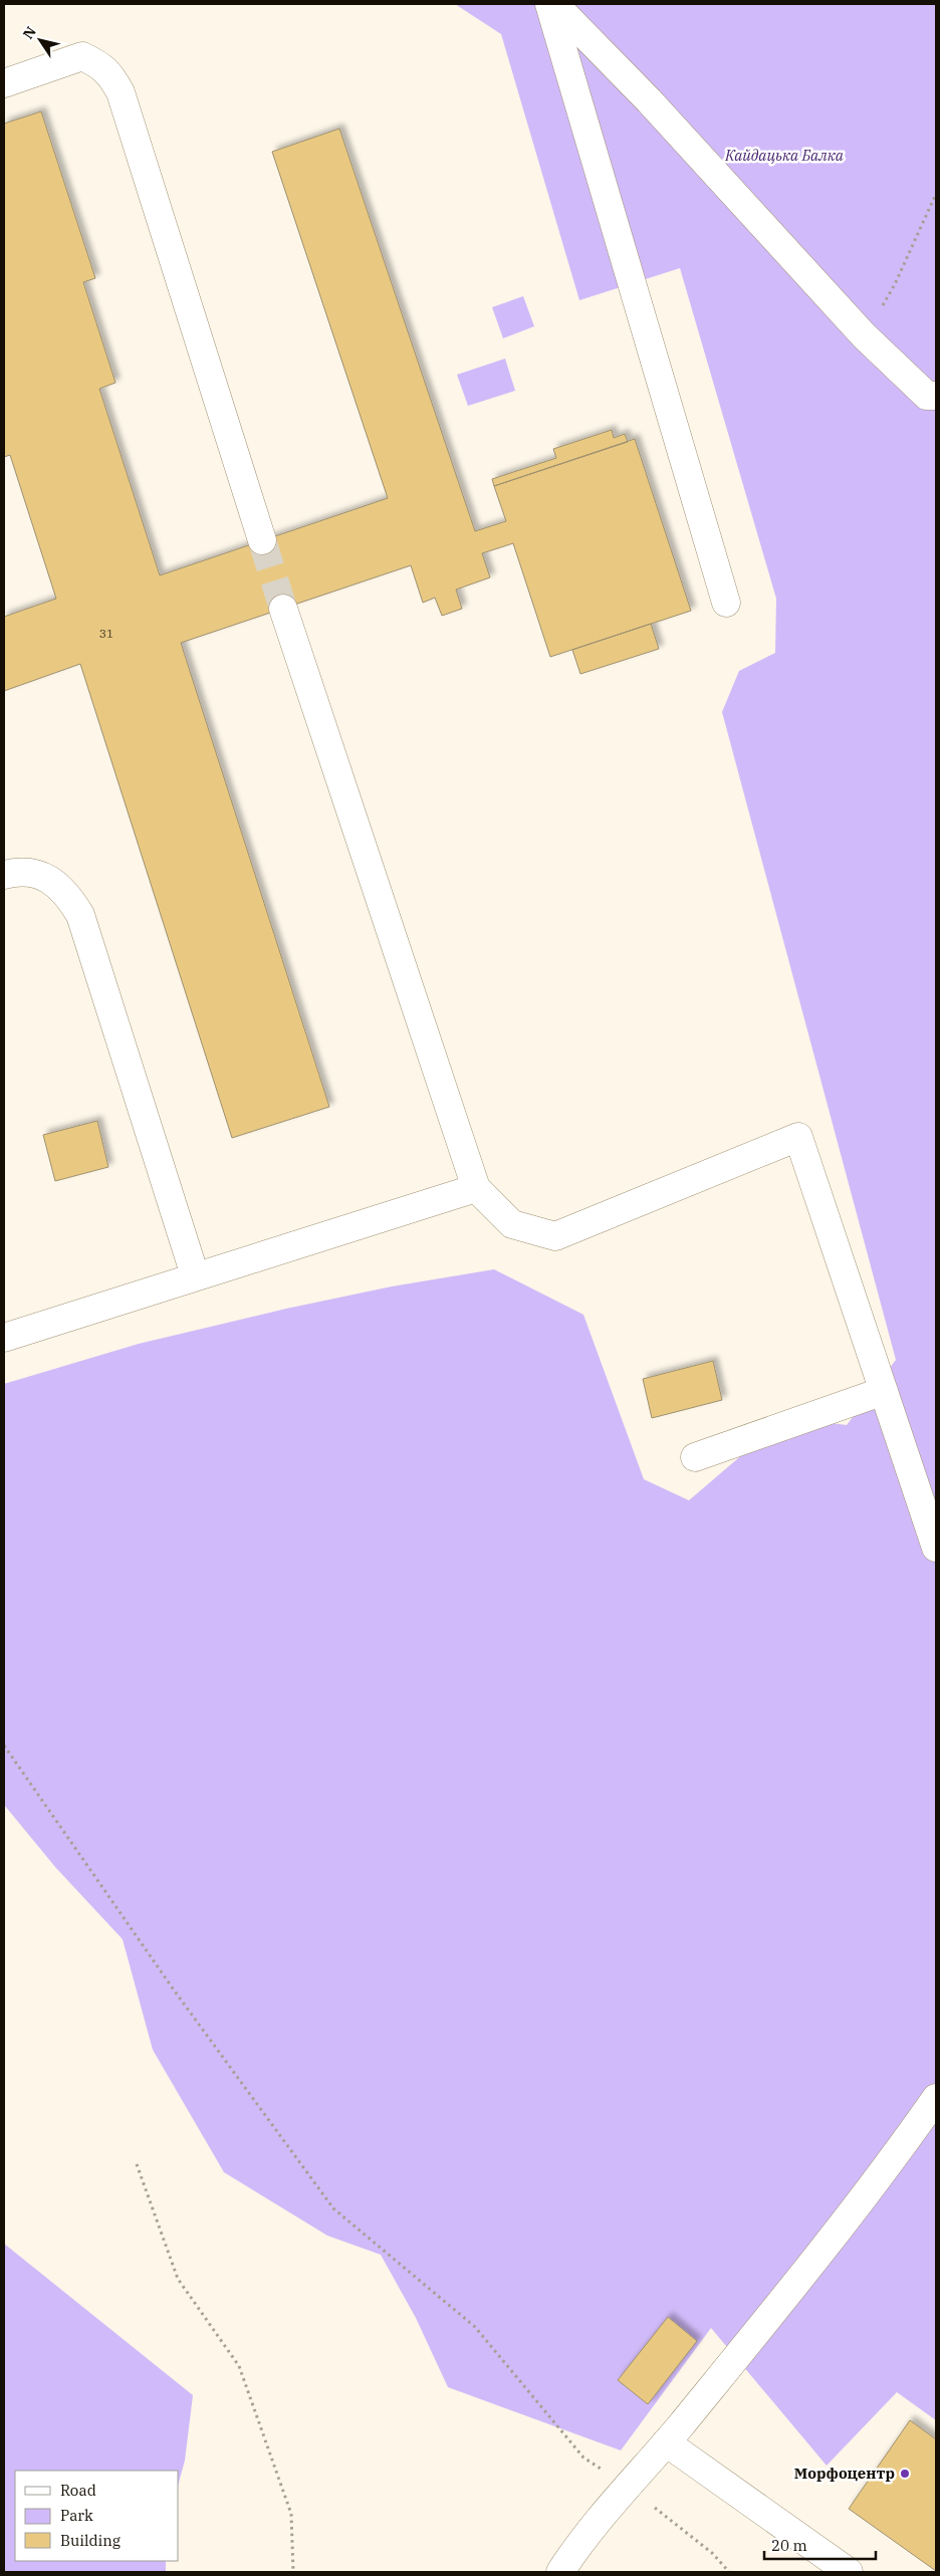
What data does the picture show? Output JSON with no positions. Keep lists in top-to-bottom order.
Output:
{
  "parks": ["Кайдацька Балка"],
  "places": ["Морфоцентр"],
  "house_numbers": ["31"],
  "legend": ["Road", "Park", "Building"],
  "scale_bar": "20 m",
  "north": "top left"
}
